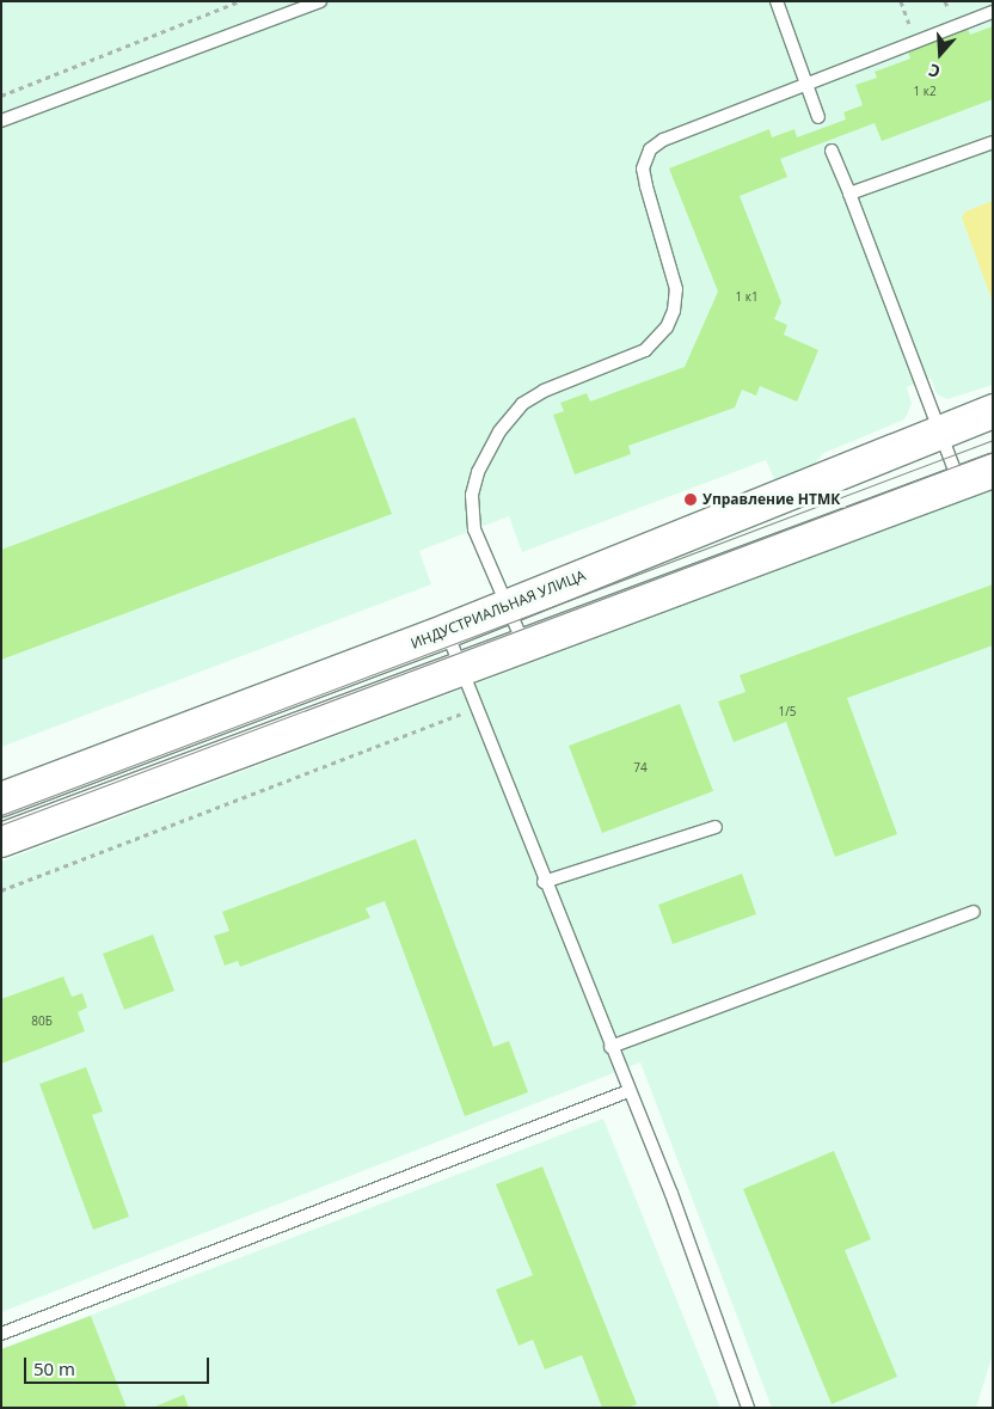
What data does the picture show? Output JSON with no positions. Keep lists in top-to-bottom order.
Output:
{
  "streets": {
    "main road": ["ИНДУСТРИАЛЬНАЯ УЛИЦА"]
  },
  "places": ["Управление НТМК"],
  "house_numbers": [
    "1 к2",
    "1 к1",
    "1/5",
    "74",
    "80Б"
  ],
  "scale_bar": "50 m",
  "north": "bottom"
}
